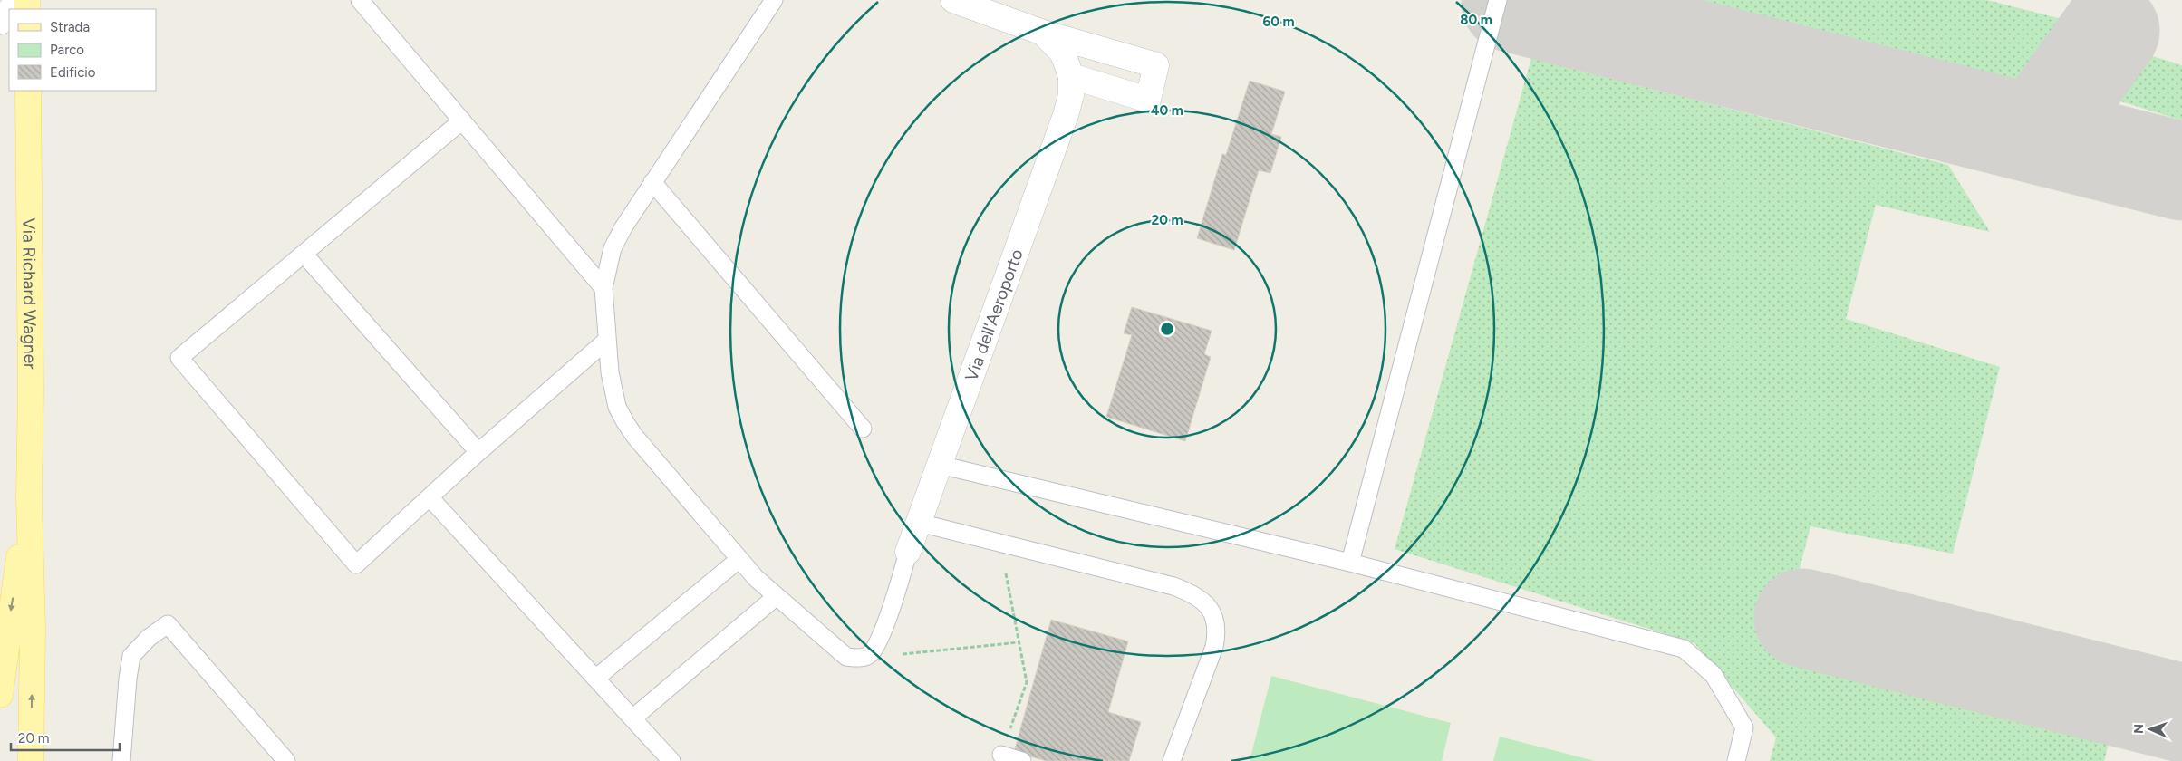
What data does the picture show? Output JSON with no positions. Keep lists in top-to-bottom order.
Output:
{
  "streets": {
    "main road": ["Via Richard Wagner"],
    "street": ["Via dell'Aeroporto"]
  },
  "legend": ["Strada", "Parco", "Edificio"],
  "scale_bar": "20 m",
  "north": "left",
  "rings": [
    "80 m",
    "60 m",
    "40 m",
    "20 m"
  ]
}
